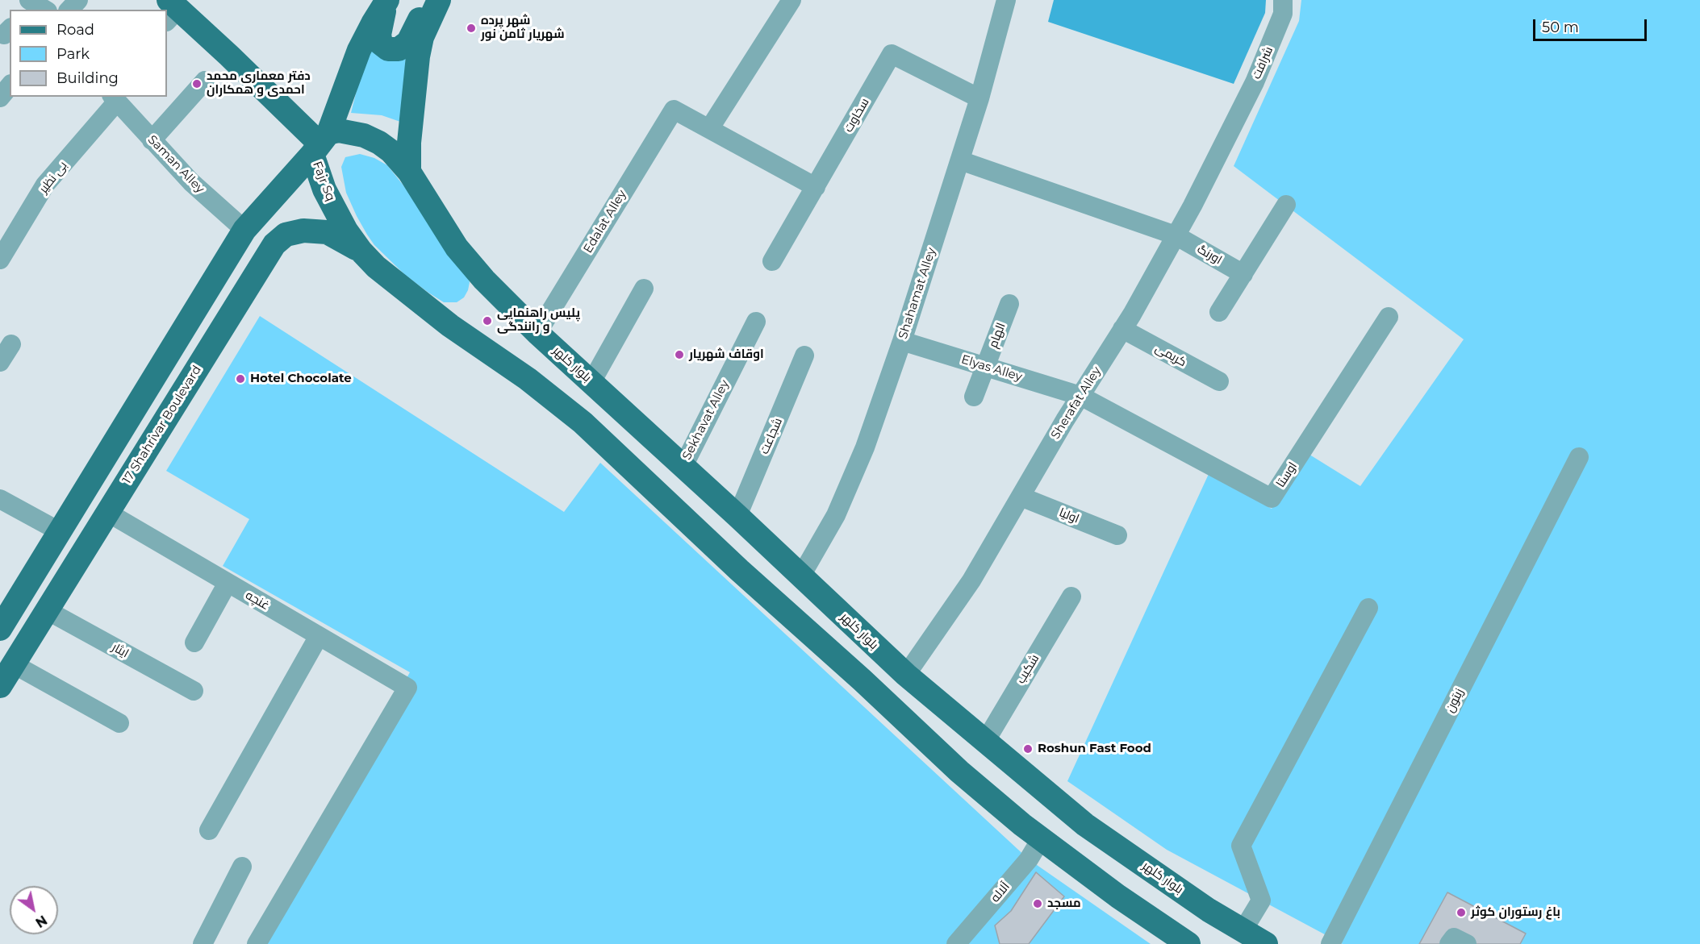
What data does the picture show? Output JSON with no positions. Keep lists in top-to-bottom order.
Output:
{
  "streets": {
    "main road": ["Fajr Sq", "بلوار کلهر", "17 Shahrivar Boulevard"],
    "street": [
      "شرافت",
      "سخاوت",
      "Saman Alley",
      "بی نظیر",
      "Edalat Alley",
      "اورنگ",
      "Shahamat Alley",
      "الهام",
      "کریمی",
      "Elyas Alley",
      "Sherafat Alley",
      "Sekhavat Alley",
      "شجاعت",
      "اوستا",
      "اولیا",
      "غنچه",
      "ایثار",
      "شکیب",
      "زیتون",
      "آلاله"
    ]
  },
  "crossings": [
    ["شرافت", "اورنگ"],
    ["شرافت", "Sherafat Alley"],
    ["سخاوت", "Shahamat Alley"],
    ["Saman Alley", "بی نظیر"],
    ["Fajr Sq", "17 Shahrivar Boulevard"],
    ["Fajr Sq", "آلاله"],
    ["Edalat Alley", "بلوار کلهر"],
    ["اورنگ", "Shahamat Alley"],
    ["اورنگ", "Sherafat Alley"],
    ["Shahamat Alley", "بلوار کلهر"],
    ["Shahamat Alley", "Elyas Alley"],
    ["الهام", "Elyas Alley"],
    ["کریمی", "Sherafat Alley"],
    ["بلوار کلهر", "Sherafat Alley"],
    ["بلوار کلهر", "Sekhavat Alley"],
    ["بلوار کلهر", "شجاعت"],
    ["بلوار کلهر", "شکیب"],
    ["Elyas Alley", "Sherafat Alley"],
    ["Elyas Alley", "اوستا"],
    ["Sherafat Alley", "اوستا"],
    ["Sherafat Alley", "اولیا"],
    ["17 Shahrivar Boulevard", "غنچه"],
    ["17 Shahrivar Boulevard", "ایثار"]
  ],
  "places": [
    "شهر پرده شهریار ثامن نور",
    "دفتر معماری محمد احمدی و همکاران",
    "پلیس راهنمایی و رانندگی",
    "اوقاف شهریار",
    "Hotel Chocolate",
    "Roshun Fast Food",
    "مسجد",
    "باغ رستوران کوثر"
  ],
  "legend": ["Road", "Park", "Building"],
  "scale_bar": "50 m",
  "north": "bottom right"
}
